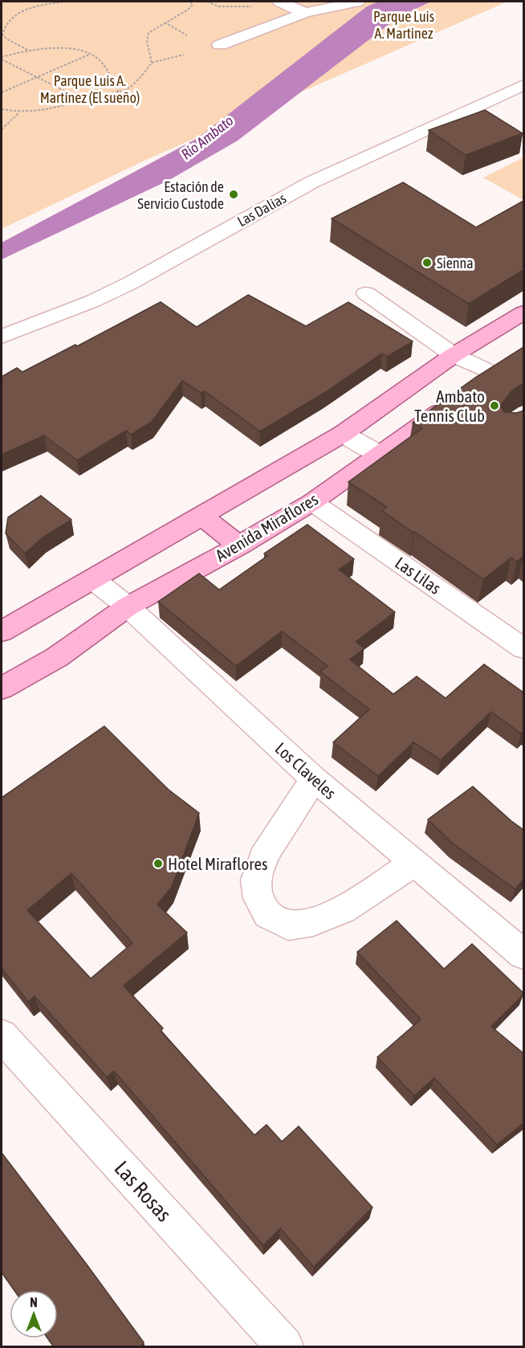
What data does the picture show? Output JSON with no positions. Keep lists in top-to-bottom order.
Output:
{
  "streets": {
    "main road": ["Avenida Miraflores"],
    "street": [
      "Las Dalias",
      "Las Lilas",
      "Los Claveles",
      "Las Rosas"
    ]
  },
  "crossings": [
    ["Avenida Miraflores", "Las Lilas"],
    ["Avenida Miraflores", "Los Claveles"]
  ],
  "water": ["Río Ambato"],
  "parks": ["Parque Luis A. Martinez", "Parque Luis A. Martínez (El sueño)"],
  "places": [
    "Estación de Servicio Custode",
    "Sienna",
    "Ambato Tennis Club",
    "Hotel Miraflores"
  ],
  "north": "top"
}
